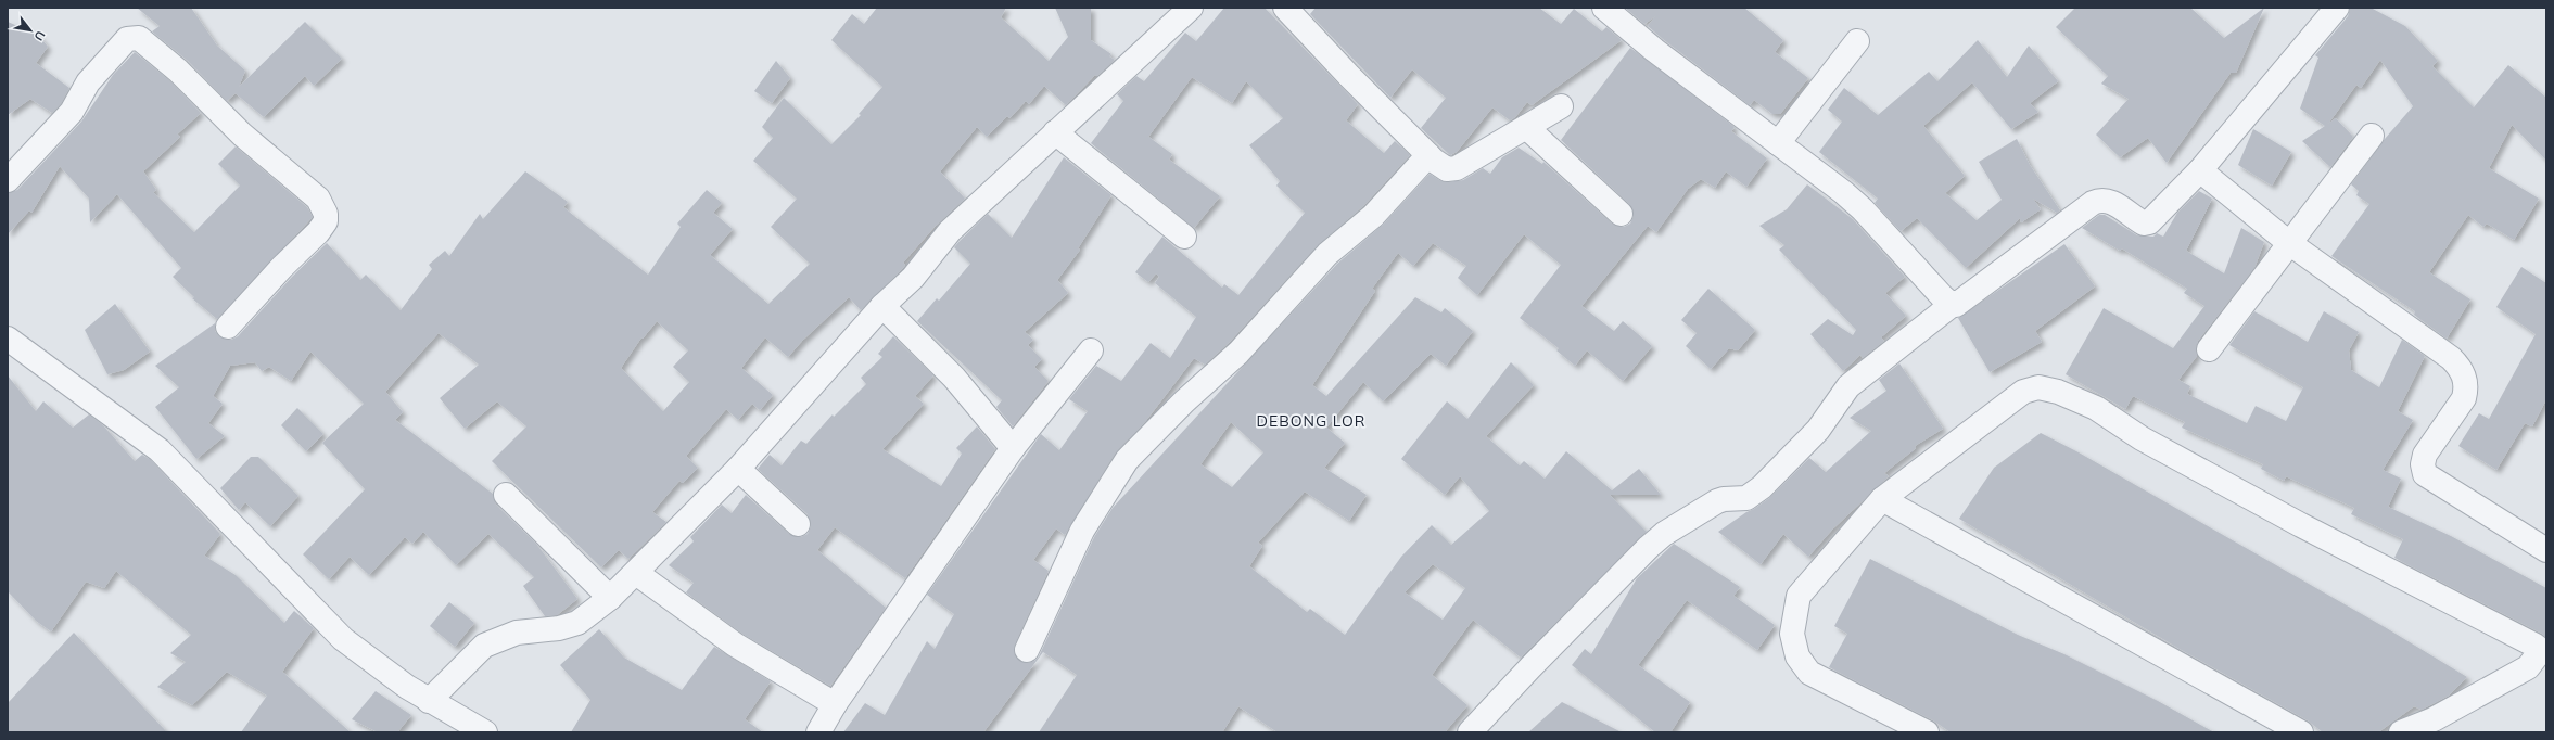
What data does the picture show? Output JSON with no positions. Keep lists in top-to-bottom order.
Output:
{
  "districts": ["DEBONG LOR"],
  "north": "bottom right"
}
